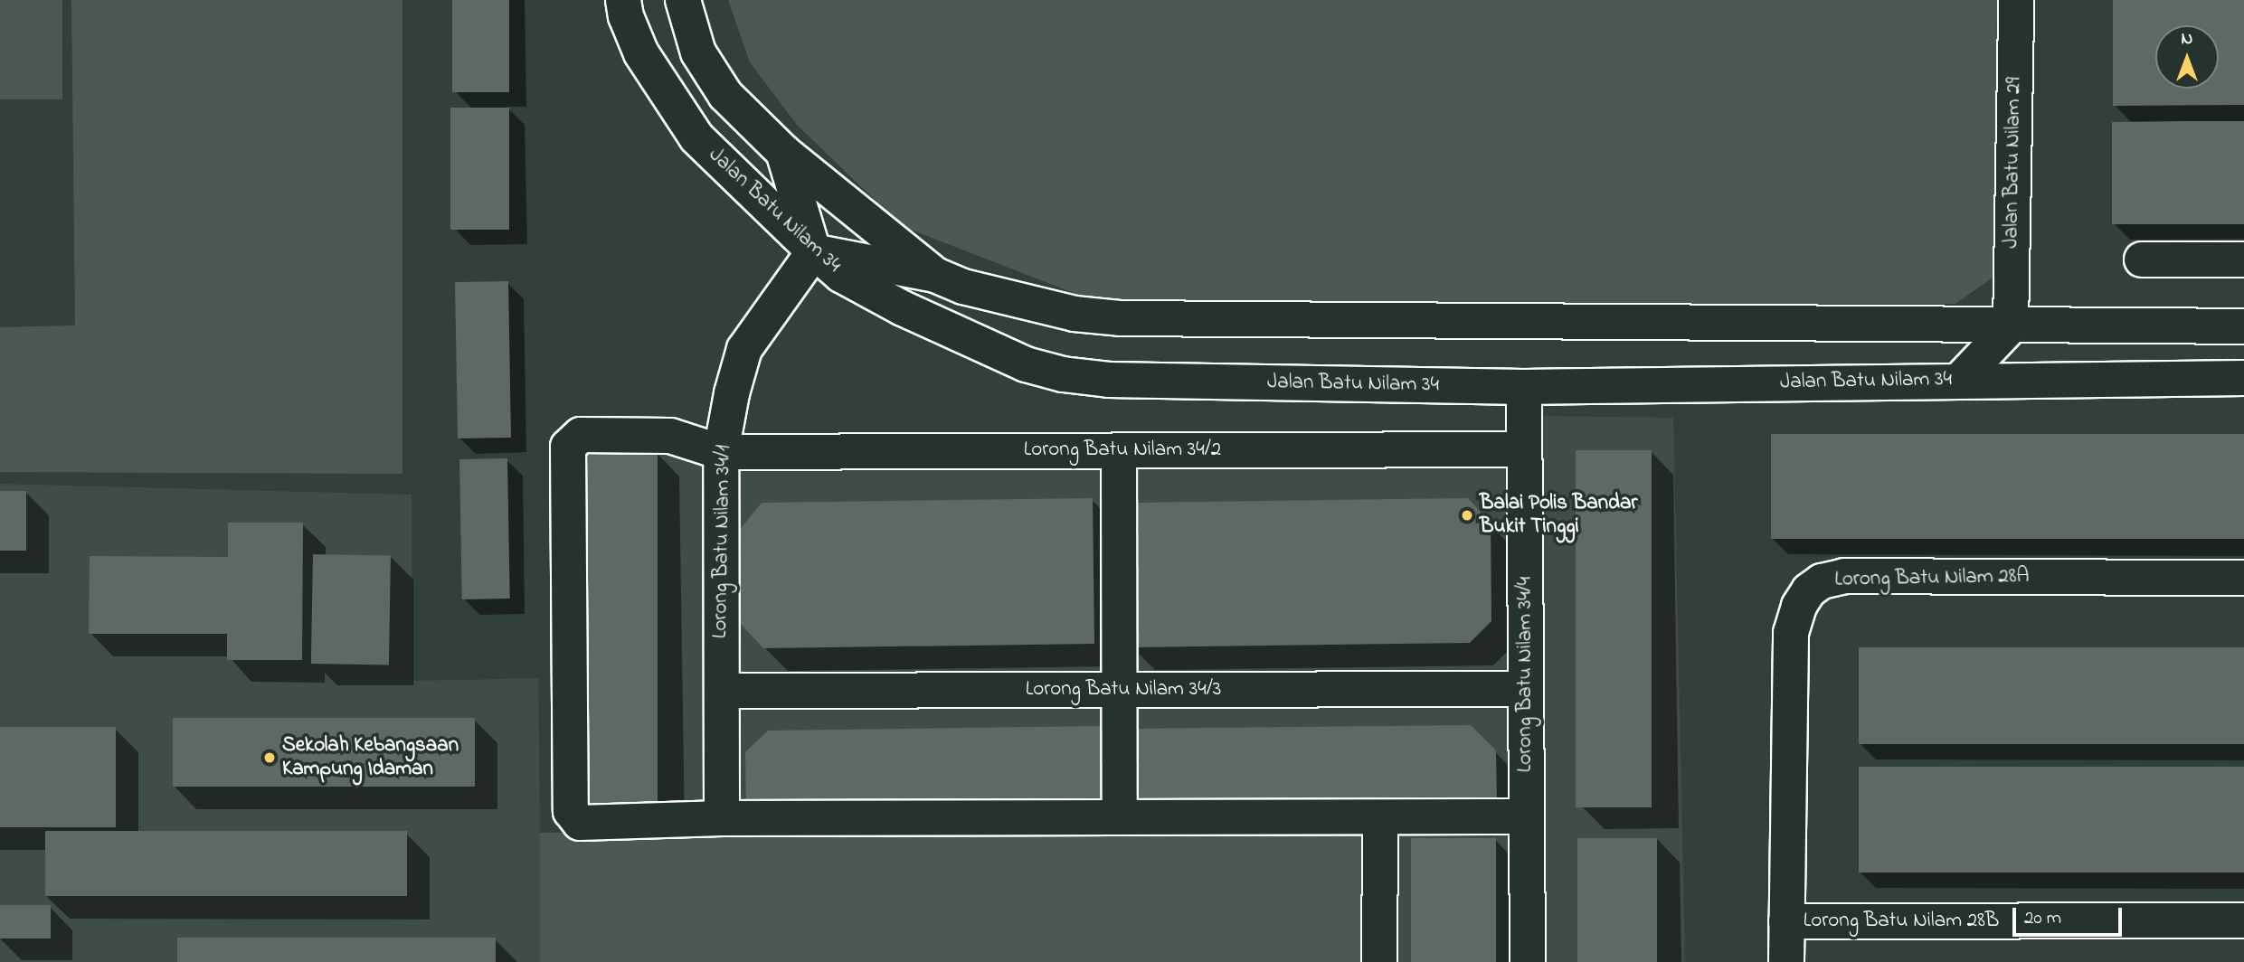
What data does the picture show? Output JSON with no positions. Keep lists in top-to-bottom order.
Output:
{
  "streets": {
    "street": [
      "Jalan Batu Nilam 29",
      "Jalan Batu Nilam 34",
      "Lorong Batu Nilam 34/2",
      "Lorong Batu Nilam 34/1",
      "Lorong Batu Nilam 28A",
      "Lorong Batu Nilam 34/4",
      "Lorong Batu Nilam 34/3",
      "Lorong Batu Nilam 28B"
    ]
  },
  "crossings": [
    ["Jalan Batu Nilam 34", "Lorong Batu Nilam 34/1"],
    ["Jalan Batu Nilam 34", "Lorong Batu Nilam 34/4"],
    ["Lorong Batu Nilam 34/2", "Lorong Batu Nilam 34/1"],
    ["Lorong Batu Nilam 34/2", "Lorong Batu Nilam 34/4"],
    ["Lorong Batu Nilam 34/1", "Lorong Batu Nilam 34/3"],
    ["Lorong Batu Nilam 28A", "Lorong Batu Nilam 28B"],
    ["Lorong Batu Nilam 34/4", "Lorong Batu Nilam 34/3"]
  ],
  "places": ["Balai Polis Bandar Bukit Tinggi", "Sekolah Kebangsaan Kampung Idaman"],
  "scale_bar": "20 m",
  "north": "top"
}
